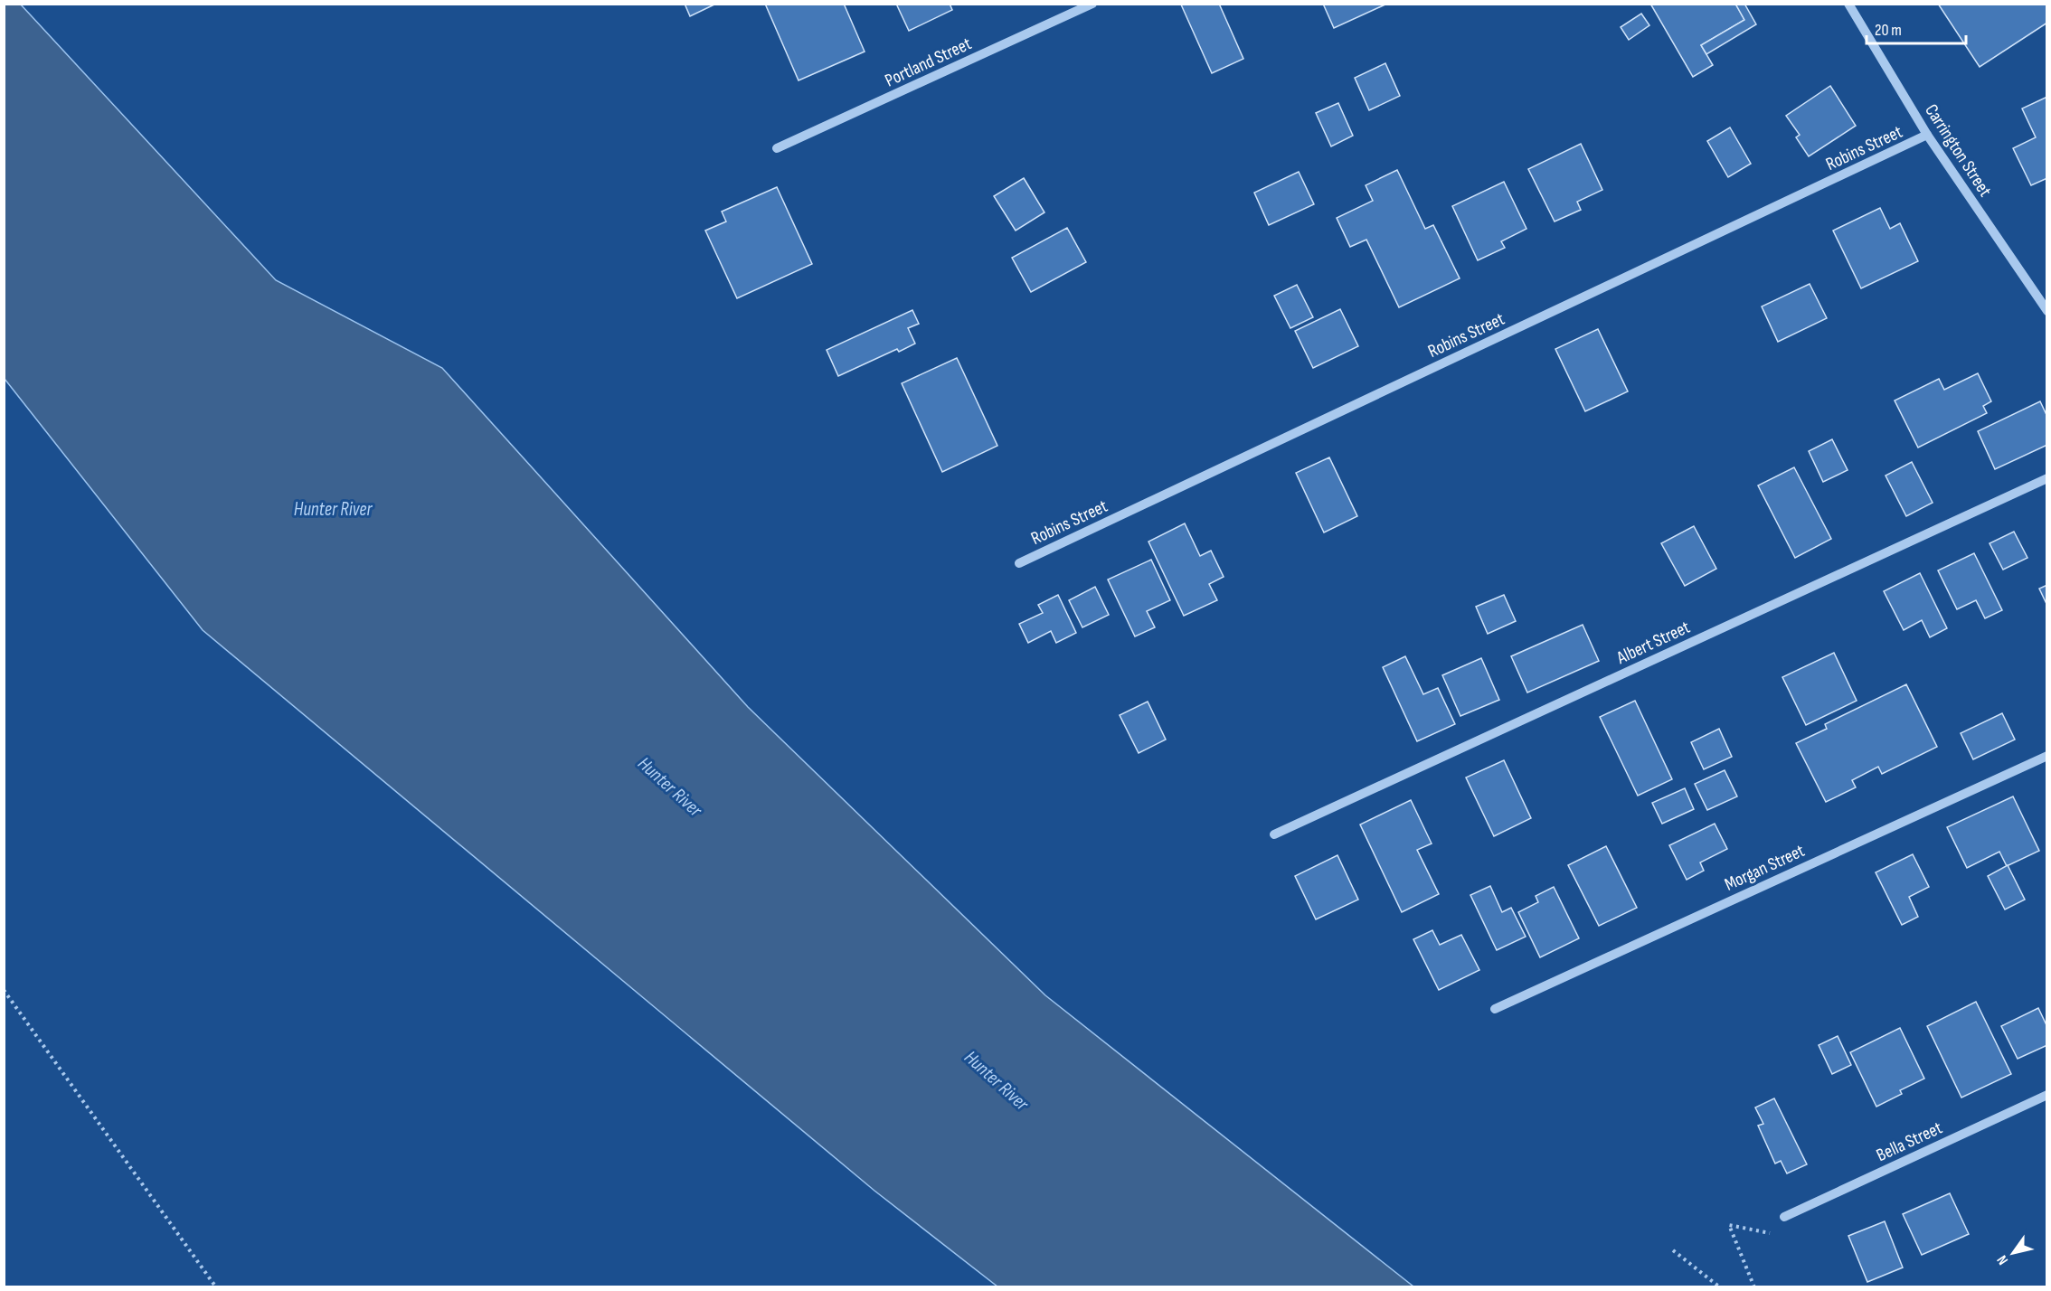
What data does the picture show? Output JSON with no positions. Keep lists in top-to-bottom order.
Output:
{
  "streets": {
    "street": [
      "Portland Street",
      "Robins Street",
      "Carrington Street",
      "Albert Street",
      "Morgan Street",
      "Bella Street"
    ]
  },
  "crossings": [
    ["Robins Street", "Carrington Street"]
  ],
  "water": ["Hunter River"],
  "scale_bar": "20 m",
  "north": "bottom left"
}
